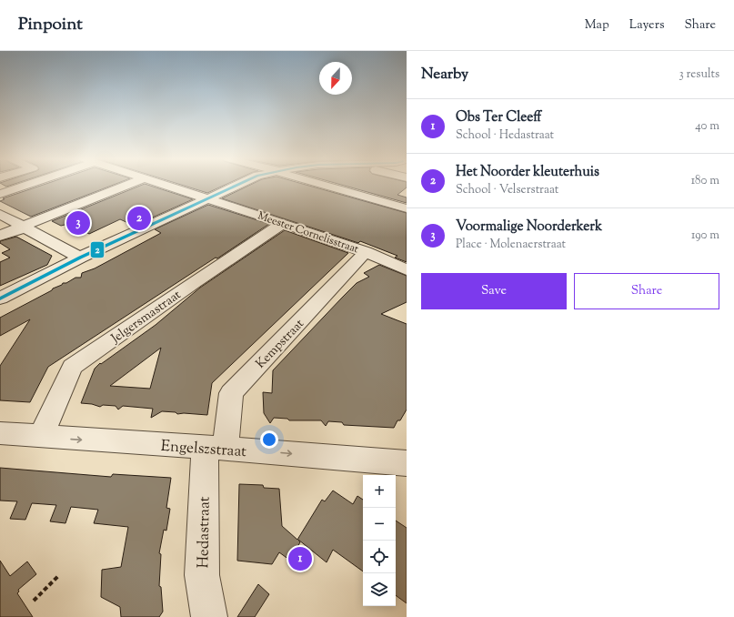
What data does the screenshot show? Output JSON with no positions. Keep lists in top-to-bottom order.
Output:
{
  "streets": {
    "street": [
      "Meester Cornelisstraat",
      "Jelgersmastraat",
      "Kempstraat",
      "Engelszstraat",
      "Hedastraat"
    ]
  },
  "crossings": [
    ["Meester Cornelisstraat", "Jelgersmastraat"],
    ["Meester Cornelisstraat", "Kempstraat"],
    ["Jelgersmastraat", "Engelszstraat"],
    ["Kempstraat", "Engelszstraat"],
    ["Kempstraat", "Hedastraat"],
    ["Engelszstraat", "Hedastraat"]
  ],
  "one_way": ["Engelszstraat"],
  "lines": ["transit line 2"],
  "north": "bottom",
  "page": {
    "header": "Pinpoint",
    "nav": ["Map", "Layers", "Share"],
    "heading": ["Nearby", "3 results"],
    "list": [
      {
        "mark": "1",
        "name": "Obs Ter Cleeff",
        "note": "School · Hedastraat",
        "value": "40 m"
      },
      {
        "mark": "2",
        "name": "Het Noorder kleuterhuis",
        "note": "School · Velserstraat",
        "value": "180 m"
      },
      {
        "mark": "3",
        "name": "Voormalige Noorderkerk",
        "note": "Place · Molenaerstraat",
        "value": "190 m"
      }
    ],
    "pins": ["2", "3", "1"],
    "buttons": ["Save", "Share"],
    "map_buttons": ["+", "−"]
  }
}
